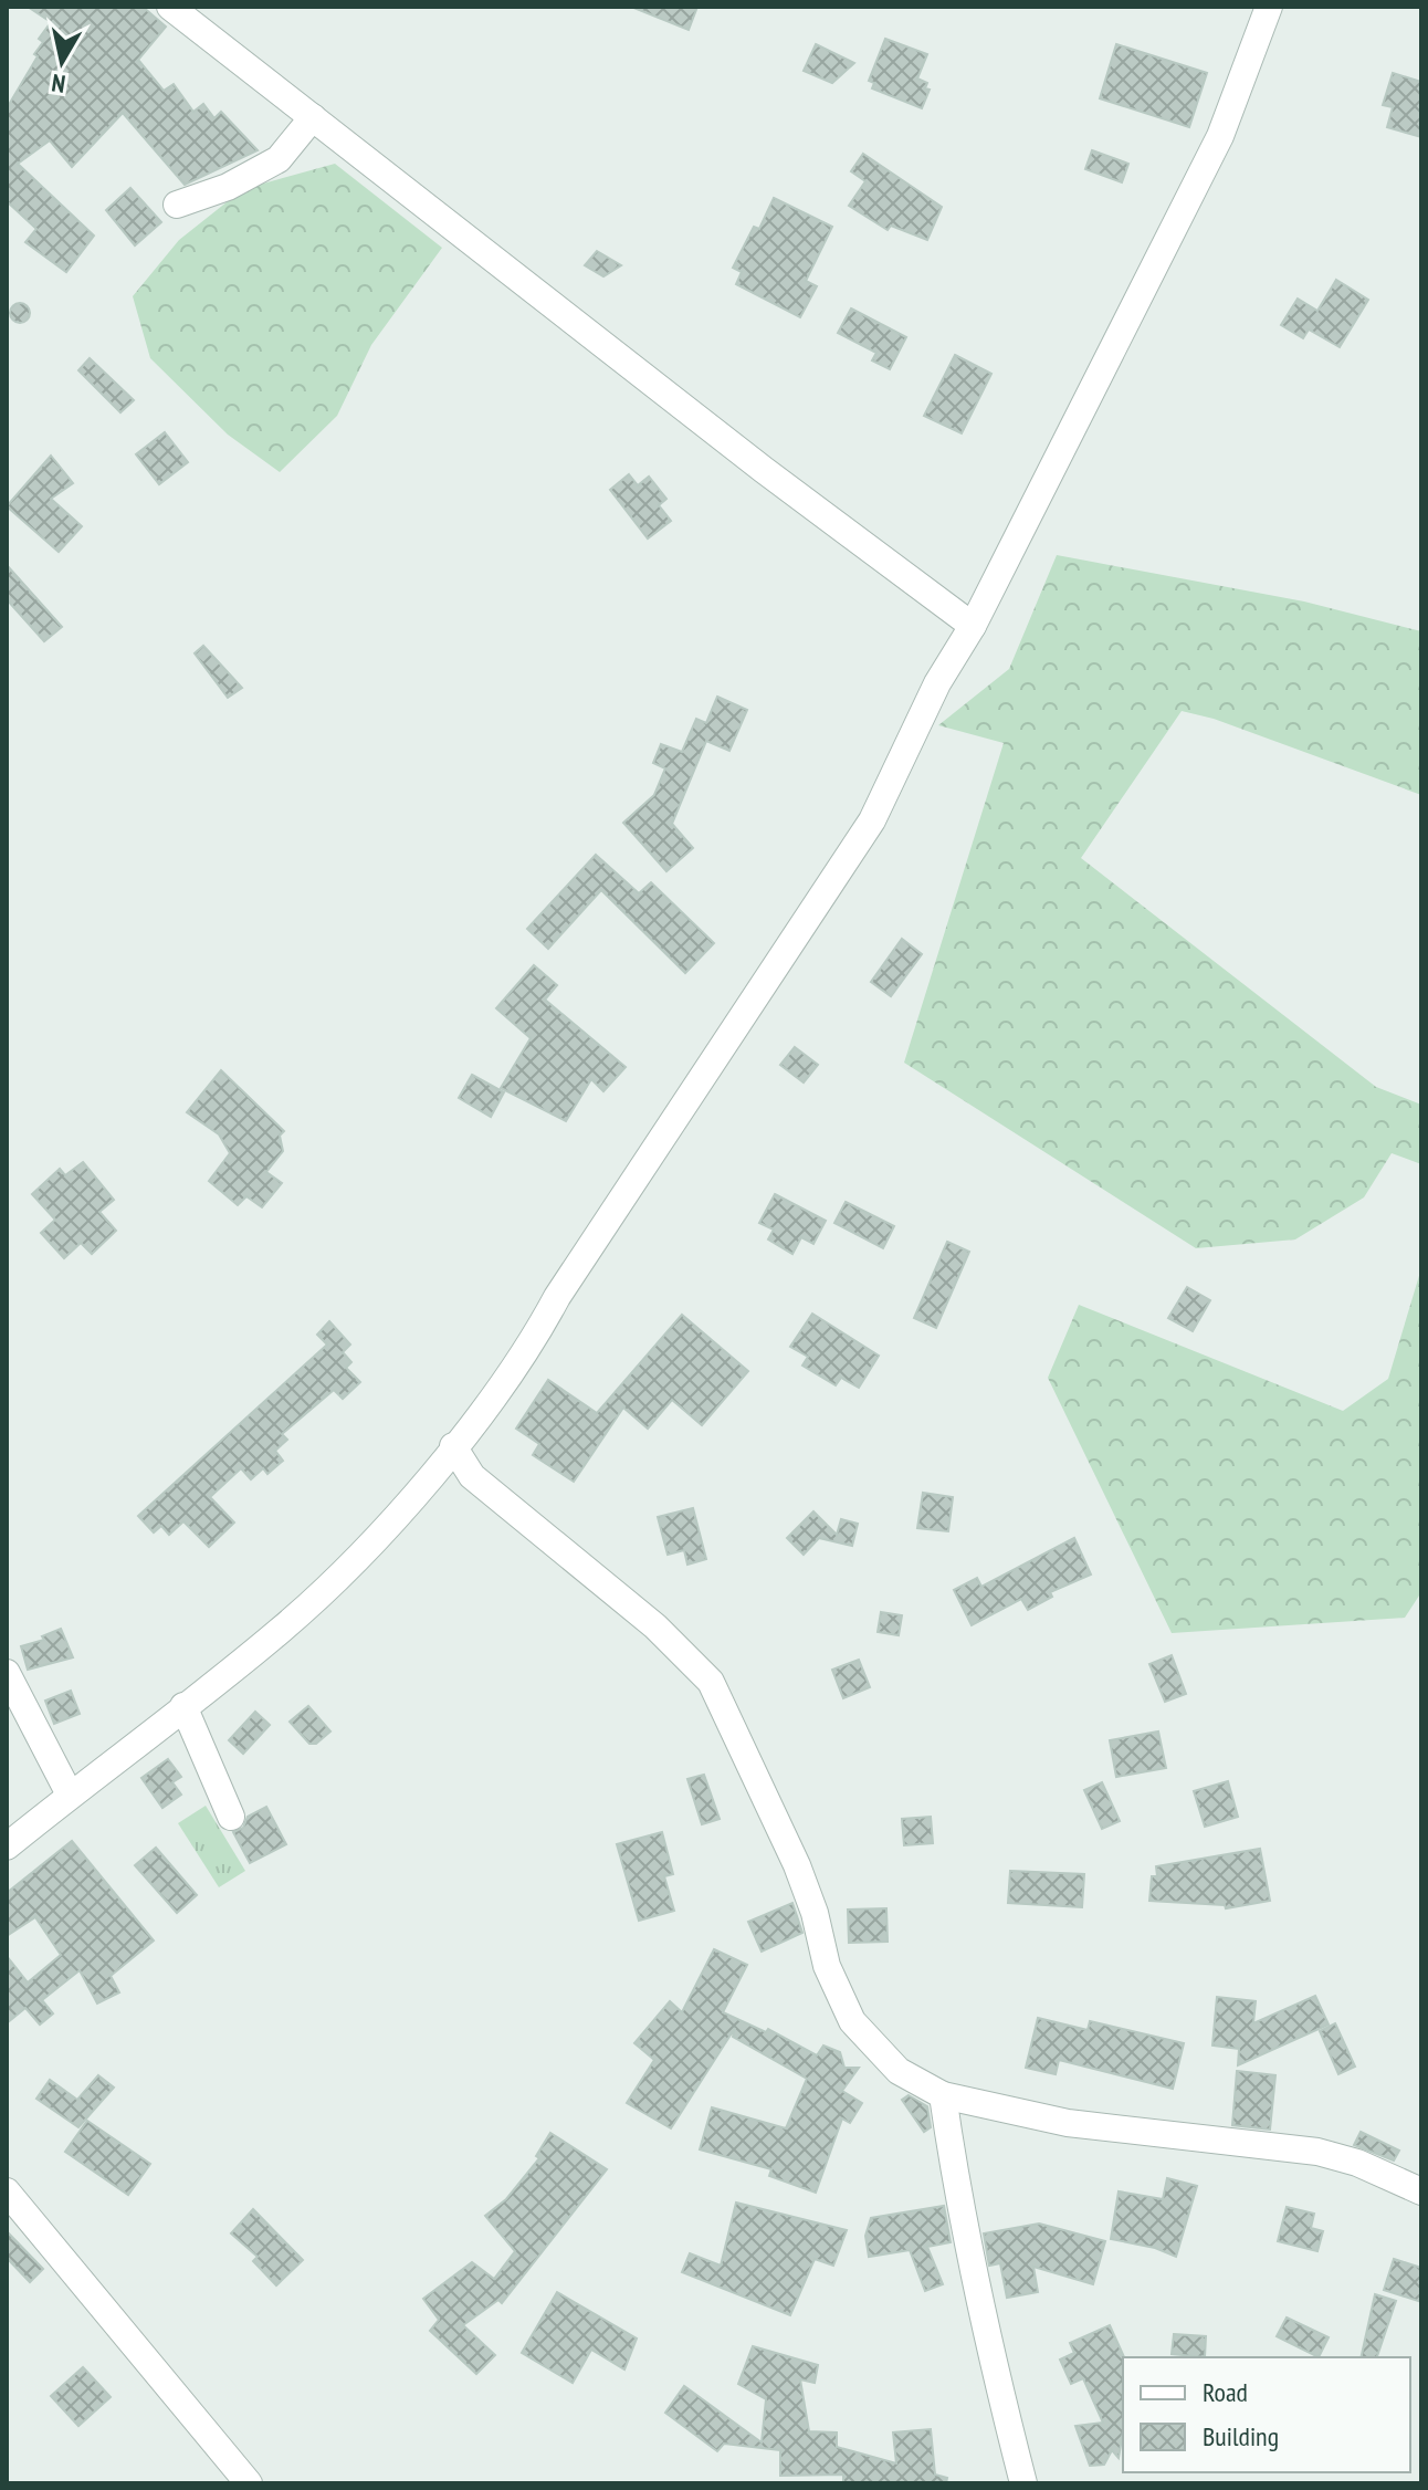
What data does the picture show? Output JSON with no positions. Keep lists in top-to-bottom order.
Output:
{
  "legend": ["Road", "Building"],
  "north": "bottom"
}
